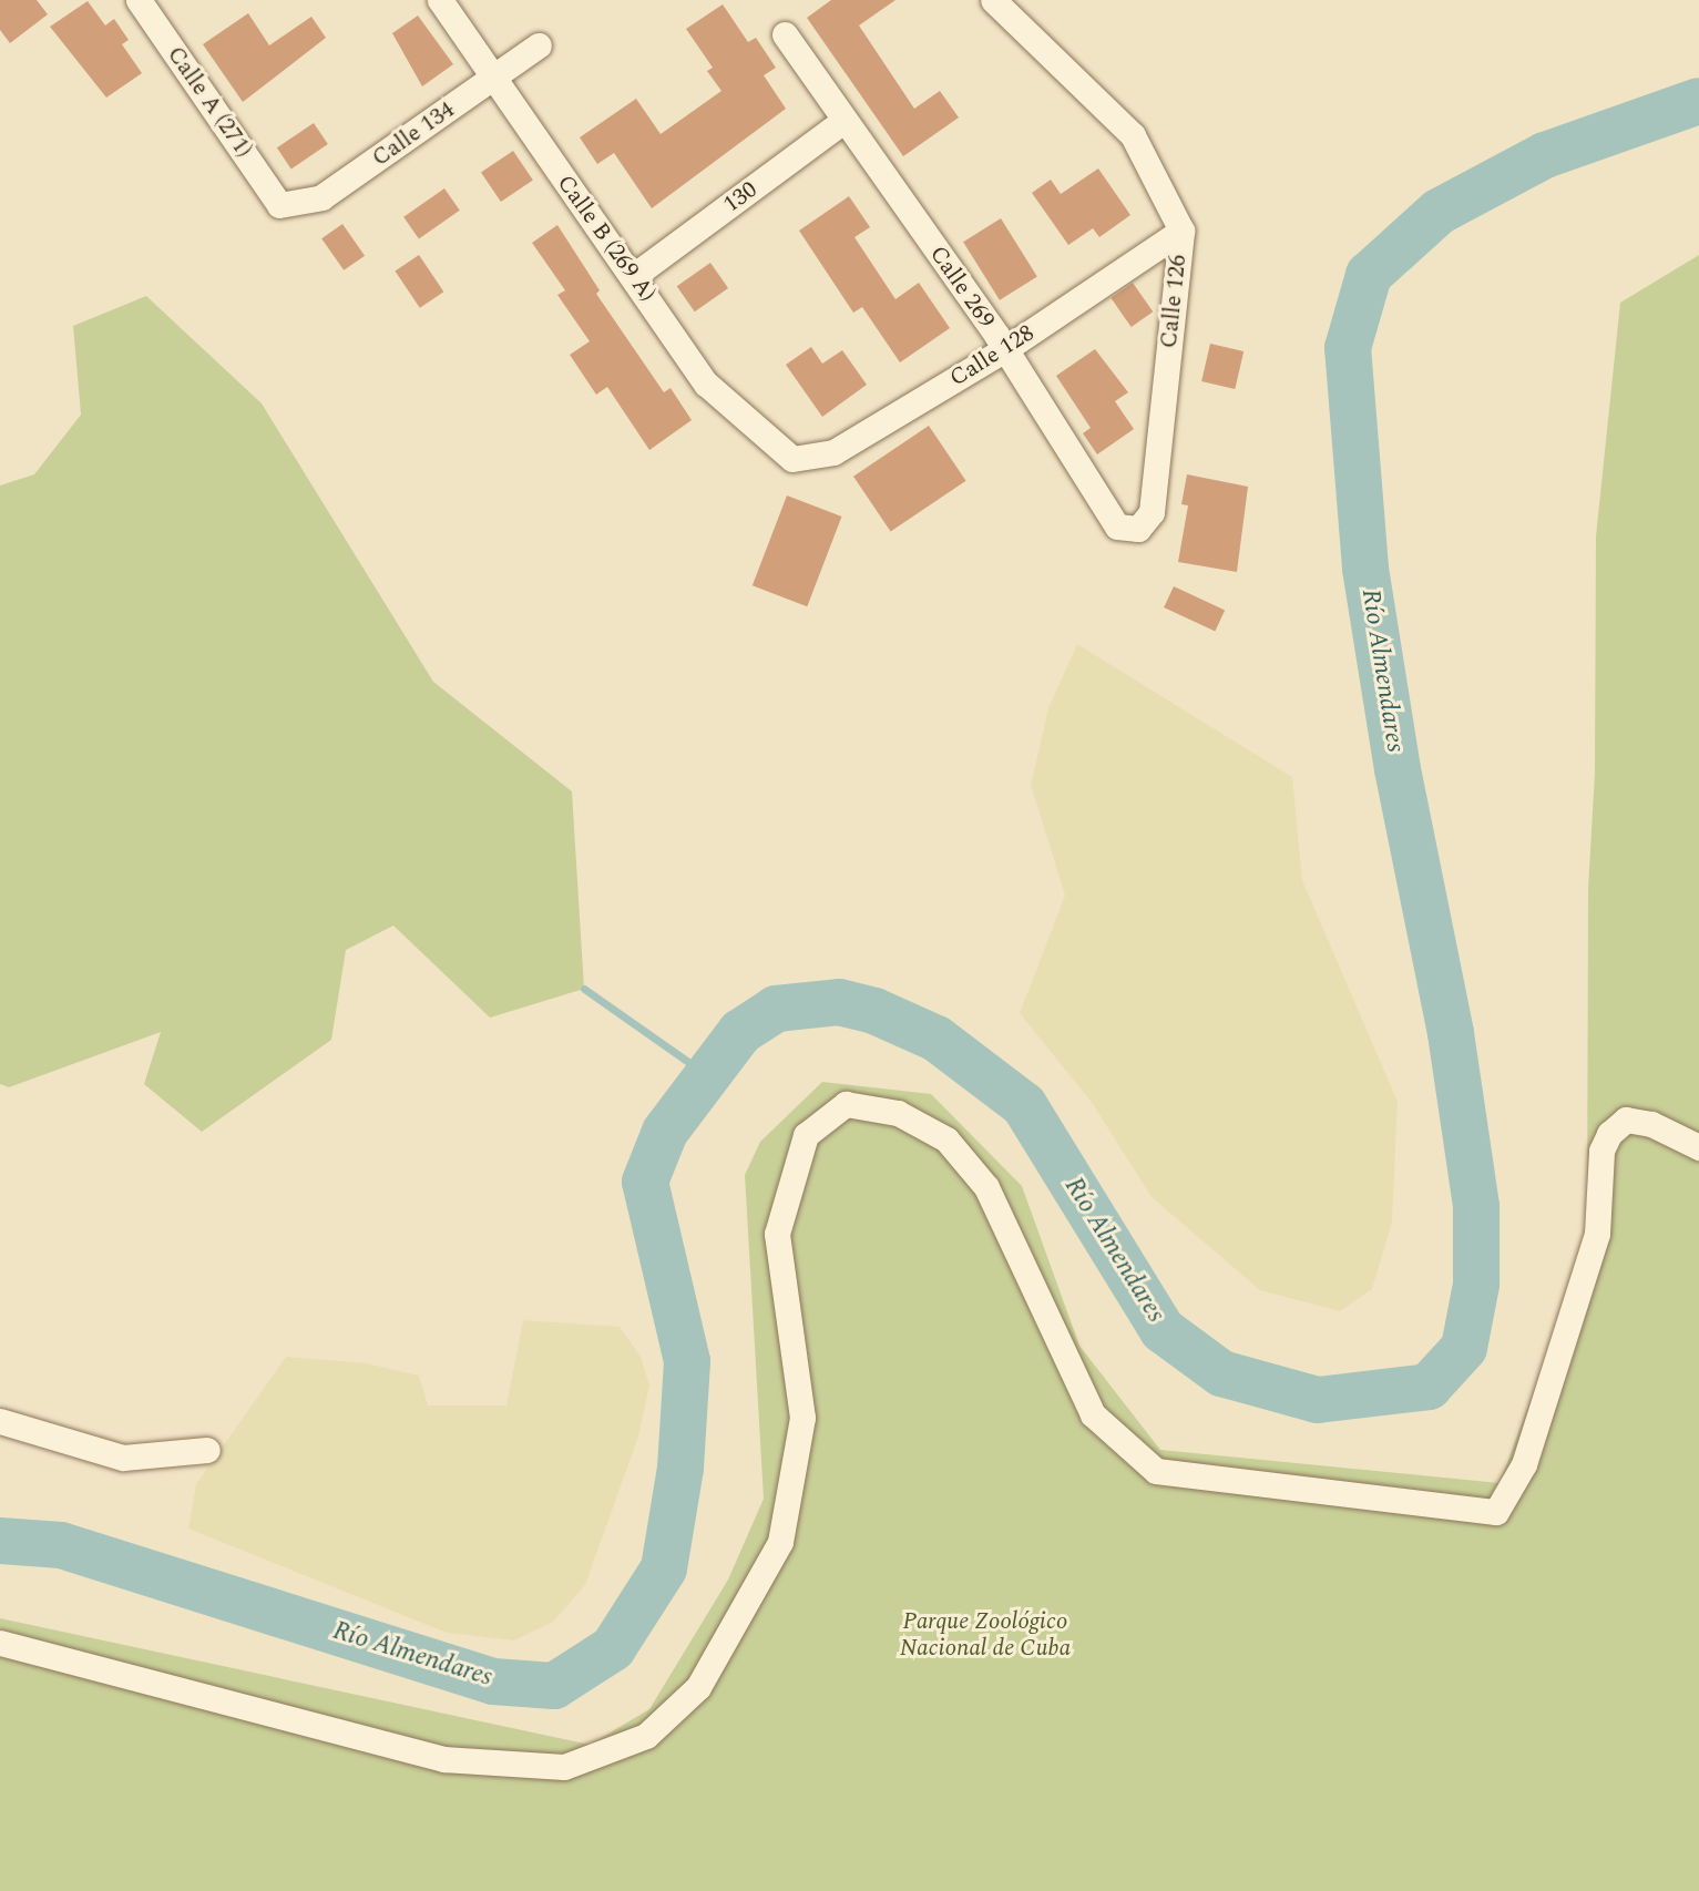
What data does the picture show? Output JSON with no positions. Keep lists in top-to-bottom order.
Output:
{
  "streets": {
    "street": [
      "Calle A (271)",
      "Calle 134",
      "130",
      "Calle B (269 A)",
      "Calle 269",
      "Calle 126",
      "Calle 128"
    ]
  },
  "crossings": [
    ["Calle A (271)", "Calle 134"],
    ["Calle 134", "Calle B (269 A)"],
    ["130", "Calle B (269 A)"],
    ["130", "Calle 269"],
    ["Calle B (269 A)", "Calle 128"],
    ["Calle 269", "Calle 126"],
    ["Calle 269", "Calle 128"],
    ["Calle 126", "Calle 128"]
  ],
  "water": ["Río Almendares"],
  "parks": ["Parque Zoológico Nacional de Cuba"]
}
